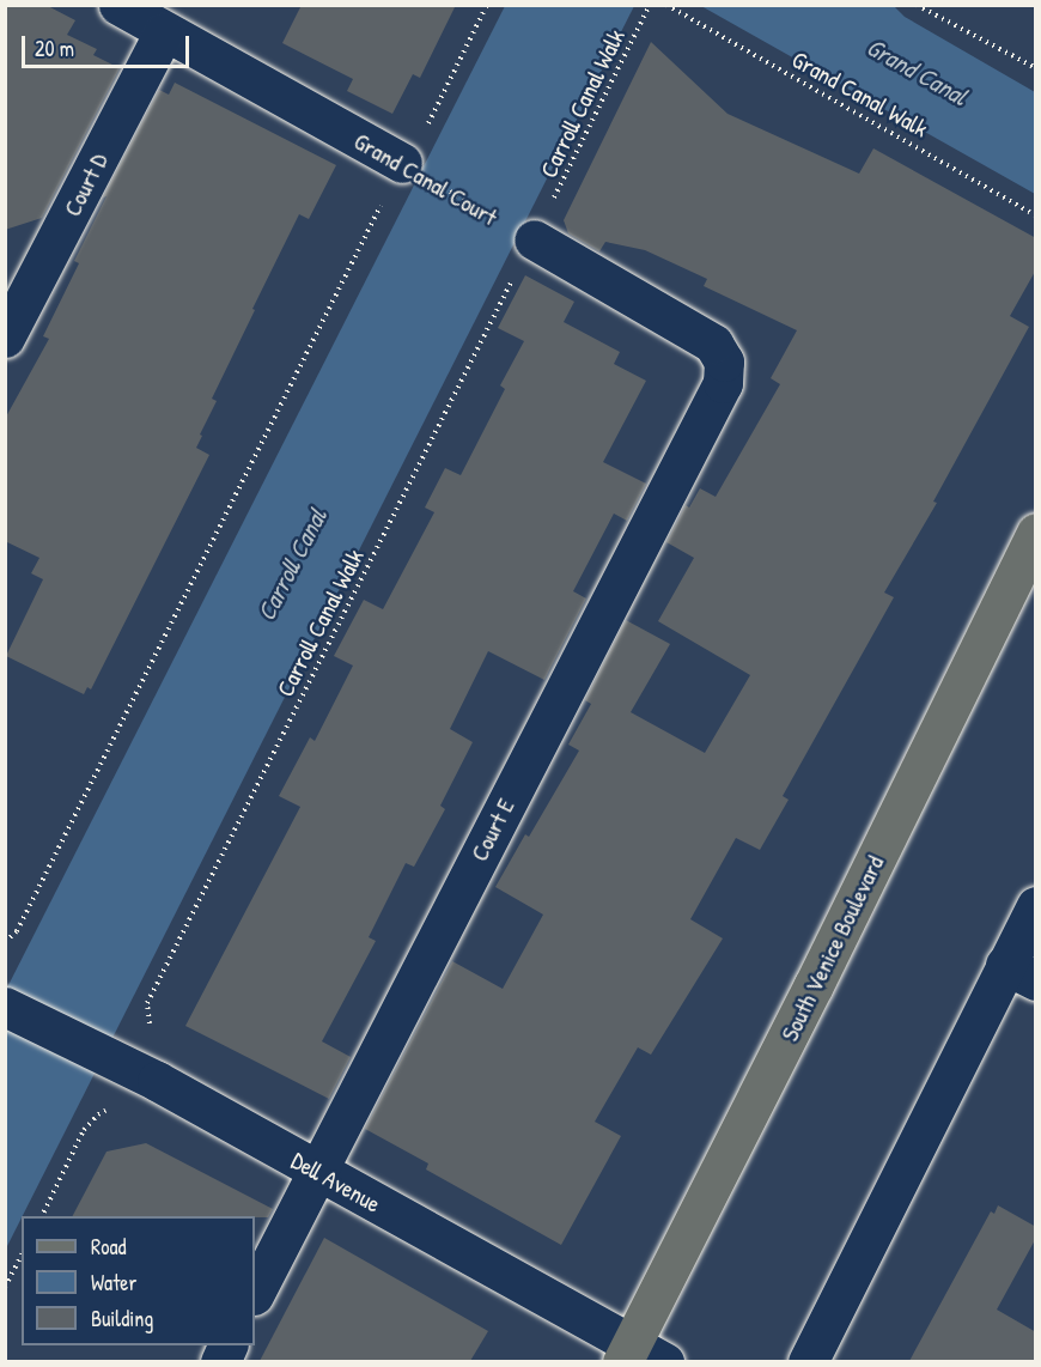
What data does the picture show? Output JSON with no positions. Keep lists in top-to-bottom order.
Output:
{
  "streets": {
    "main road": ["South Venice Boulevard"],
    "street": [
      "Grand Canal Court",
      "Court D",
      "Court E",
      "Dell Avenue"
    ],
    "path": ["Grand Canal Walk", "Carroll Canal Walk"]
  },
  "crossings": [
    ["Carroll Canal Walk", "Grand Canal Court"],
    ["Carroll Canal Walk", "Court E"],
    ["Carroll Canal Walk", "Dell Avenue"],
    ["Grand Canal Court", "Court D"],
    ["Grand Canal Court", "Court E"],
    ["Court E", "Dell Avenue"],
    ["South Venice Boulevard", "Dell Avenue"]
  ],
  "water": ["Grand Canal", "Carroll Canal"],
  "legend": ["Road", "Water", "Building"],
  "scale_bar": "20 m"
}
